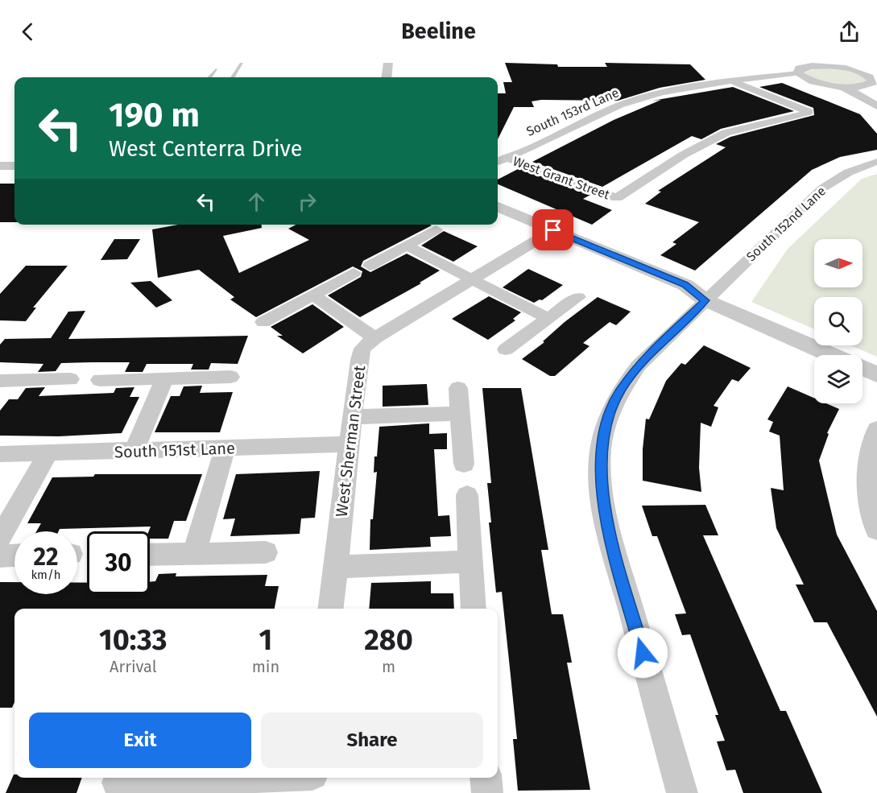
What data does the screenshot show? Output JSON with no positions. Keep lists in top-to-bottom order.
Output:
{
  "streets": {
    "street": [
      "South 153rd Lane",
      "West Grant Street",
      "South 152nd Lane",
      "West Sherman Street",
      "South 151st Lane"
    ]
  },
  "crossings": [
    ["South 153rd Lane", "West Grant Street"],
    ["West Sherman Street", "South 151st Lane"]
  ],
  "north": "right",
  "page": {
    "header": "Beeline",
    "turn": ["190 m", "West Centerra Drive"],
    "speed": "22 km/h",
    "limit": "30",
    "eta": [
      "10:33",
      "Arrival",
      "1",
      "min",
      "280",
      "m"
    ],
    "buttons": ["Exit", "Share"]
  }
}
